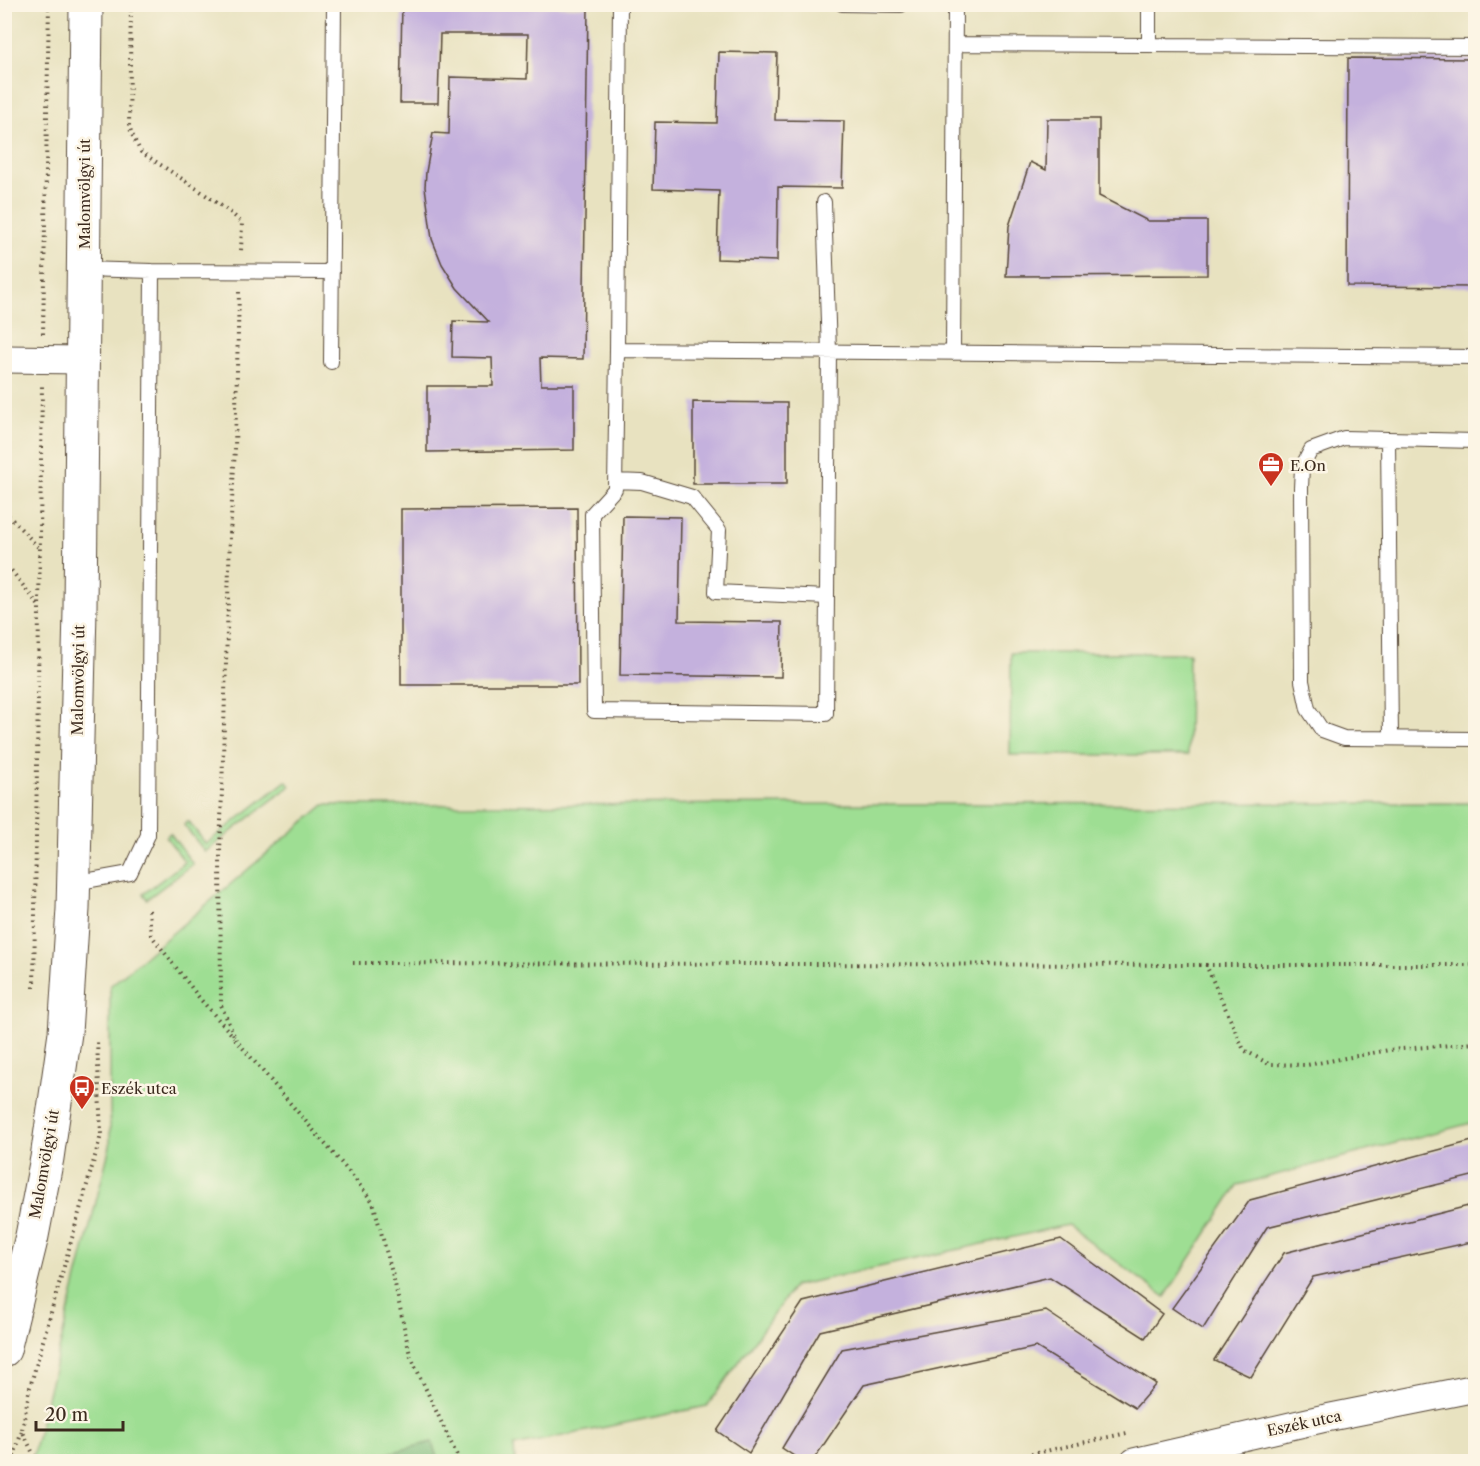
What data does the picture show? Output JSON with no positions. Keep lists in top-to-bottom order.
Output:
{
  "streets": {
    "main road": ["Malomvölgyi út"],
    "street": ["Eszék utca"]
  },
  "places": {
    "office": ["E.On"],
    "bus stop": ["Eszék utca"]
  },
  "scale_bar": "20 m"
}
